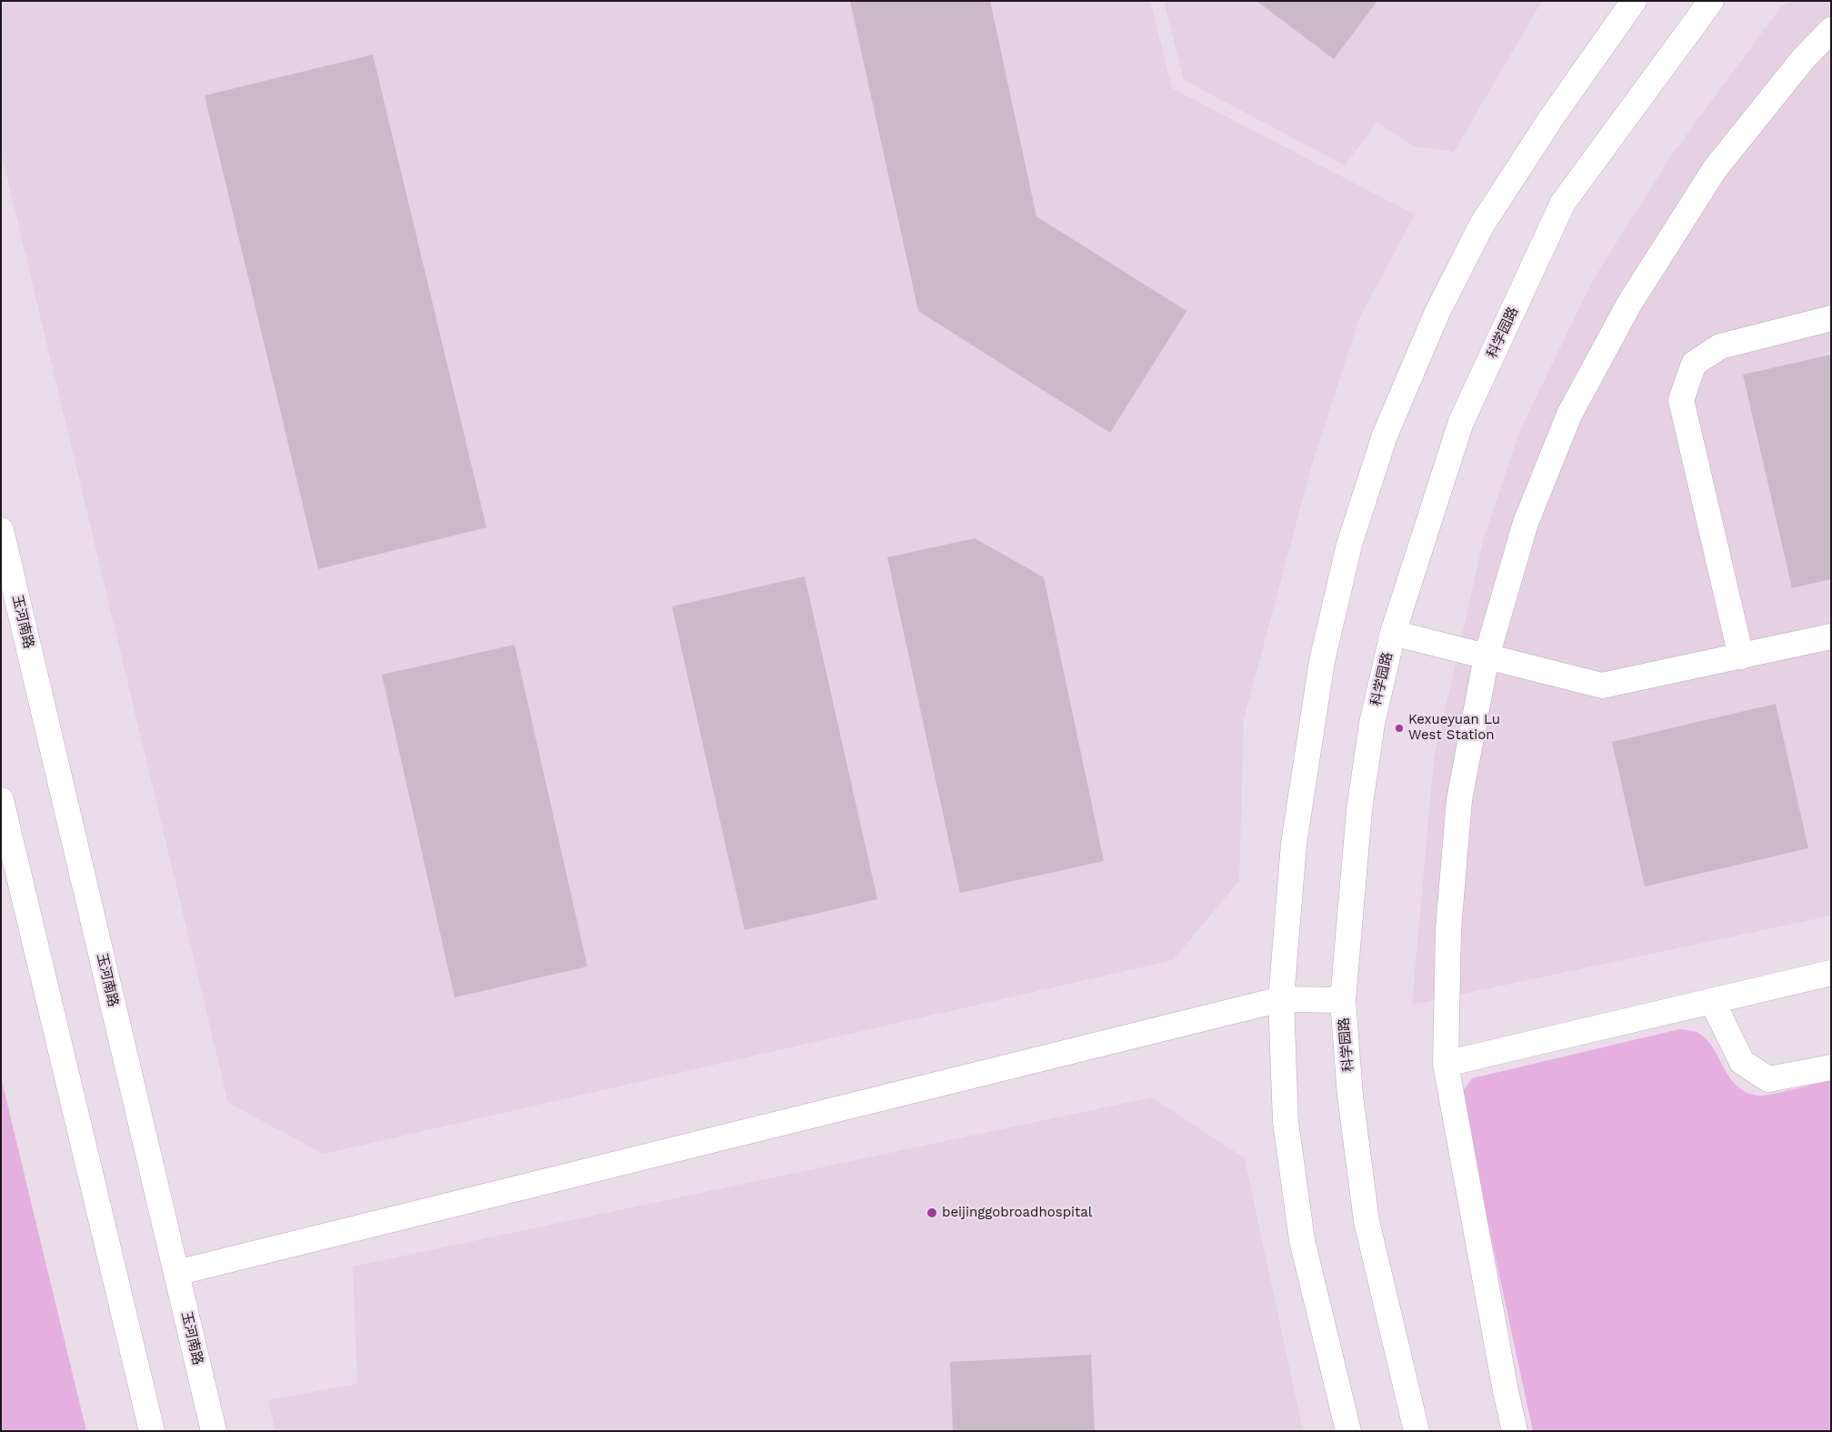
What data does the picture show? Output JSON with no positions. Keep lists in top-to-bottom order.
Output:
{
  "streets": {
    "street": ["科学园路", "玉河南路"]
  },
  "places": ["Kexueyuan Lu West Station", "beijinggobroadhospital"]
}
